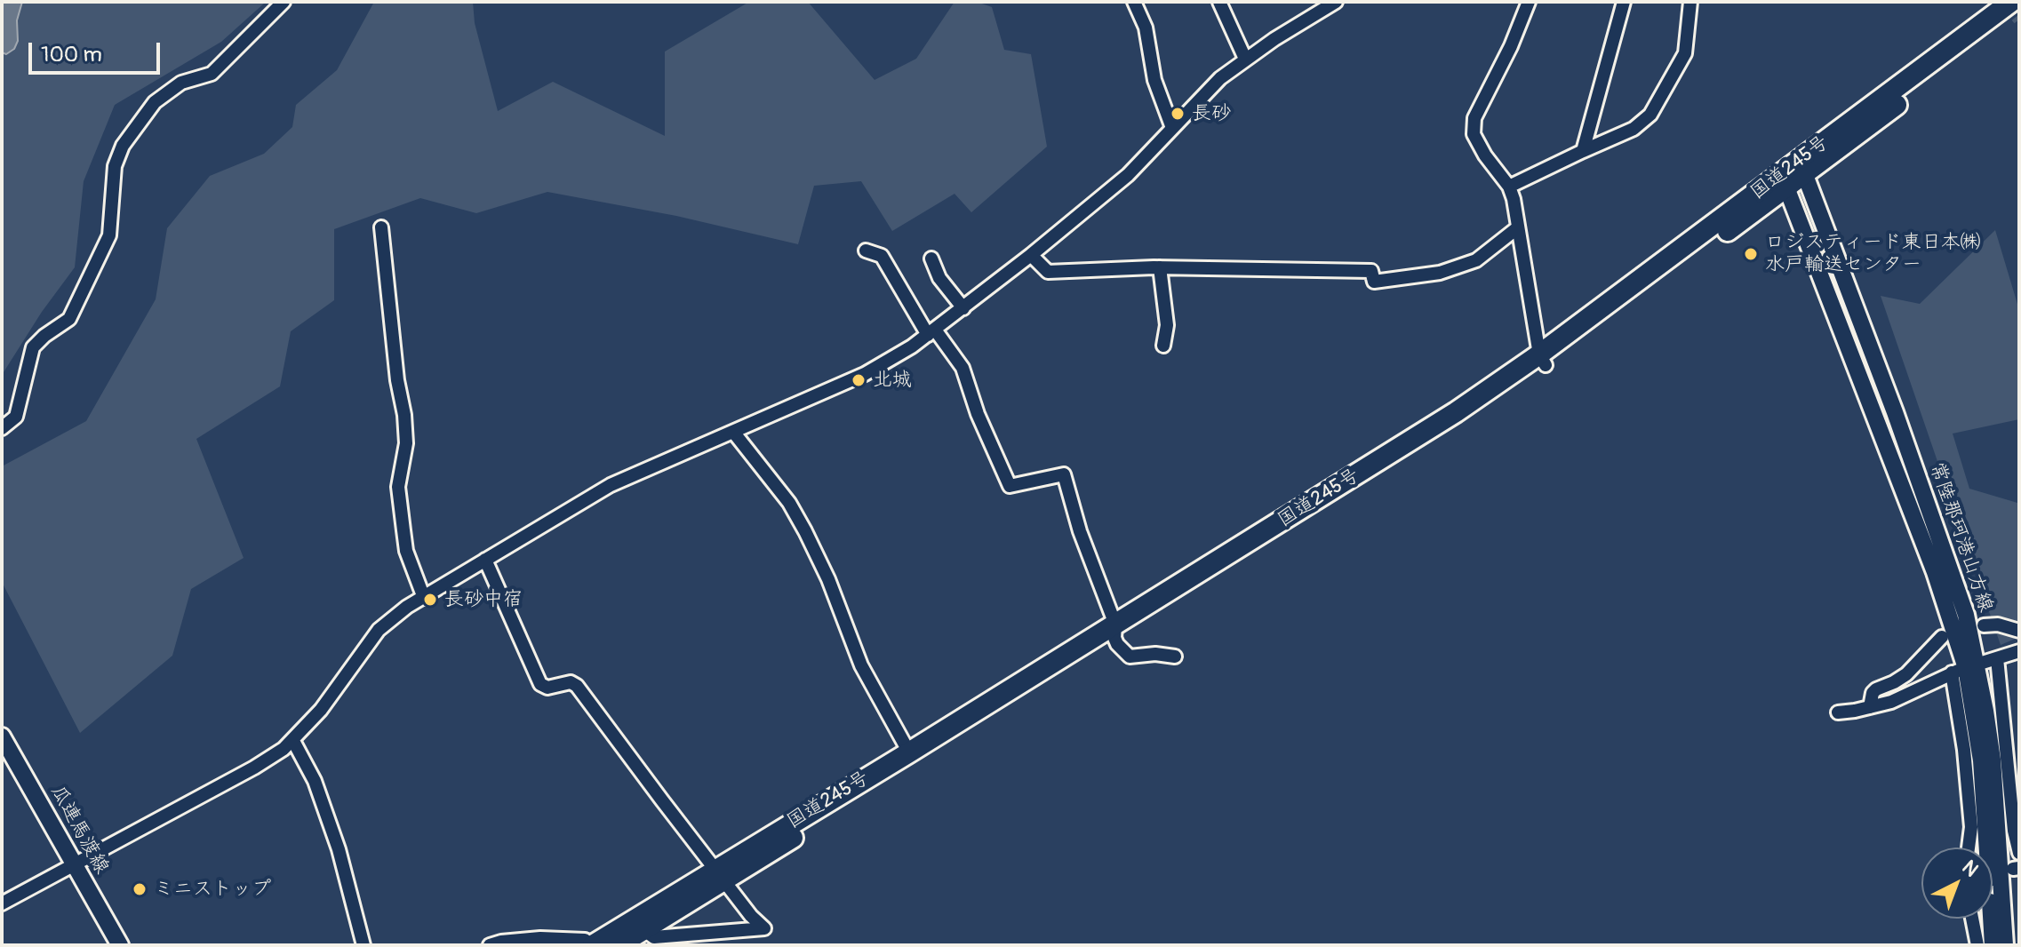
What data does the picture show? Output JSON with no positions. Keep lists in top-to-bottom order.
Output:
{
  "streets": {
    "highway": ["国道245号"],
    "main road": ["常陸那珂港山方線", "瓜連馬渡線"]
  },
  "crossings": [
    ["国道245号", "常陸那珂港山方線"]
  ],
  "places": [
    "長砂",
    "ロジスティード東日本㈱ 水戸輸送センター",
    "北城",
    "長砂中宿",
    "ミニストップ"
  ],
  "scale_bar": "100 m",
  "north": "top right"
}
